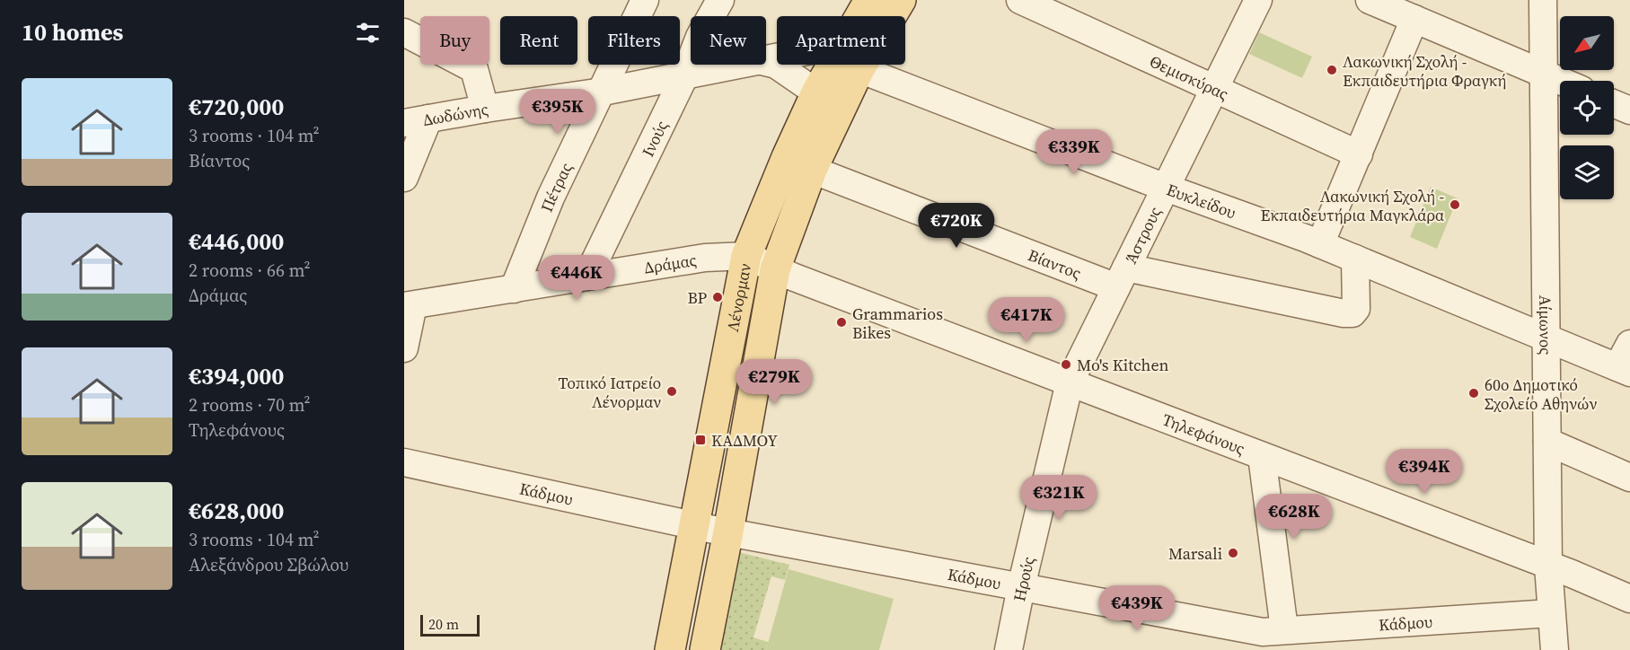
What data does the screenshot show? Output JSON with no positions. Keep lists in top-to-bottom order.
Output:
{
  "streets": {
    "main road": ["Λένορμαν"],
    "street": [
      "Θεμισκύρας",
      "Δωδώνης",
      "Ινούς",
      "Πέτρας",
      "Ευκλείδου",
      "Άστρους",
      "Δράμας",
      "Βίαντος",
      "Αίμωνος",
      "Τηλεφάνους",
      "Κάδμου",
      "Ηρούς"
    ]
  },
  "crossings": [
    ["Θεμισκύρας", "Άστρους"],
    ["Δωδώνης", "Ινούς"],
    ["Δωδώνης", "Πέτρας"],
    ["Ινούς", "Δράμας"],
    ["Πέτρας", "Δράμας"],
    ["Ευκλείδου", "Άστρους"],
    ["Ευκλείδου", "Βίαντος"],
    ["Ευκλείδου", "Λένορμαν"],
    ["Ευκλείδου", "Αίμωνος"],
    ["Άστρους", "Βίαντος"],
    ["Άστρους", "Τηλεφάνους"],
    ["Άστρους", "Ηρούς"],
    ["Δράμας", "Λένορμαν"],
    ["Δράμας", "Τηλεφάνους"],
    ["Βίαντος", "Λένορμαν"],
    ["Λένορμαν", "Τηλεφάνους"],
    ["Λένορμαν", "Κάδμου"],
    ["Αίμωνος", "Τηλεφάνους"],
    ["Αίμωνος", "Κάδμου"],
    ["Τηλεφάνους", "Ηρούς"],
    ["Κάδμου", "Ηρούς"]
  ],
  "places": {
    "other": [
      "Λακωνική Σχολή - Εκπαιδευτήρια Φραγκή",
      "Λακωνική Σχολή - Εκπαιδευτήρια Μαγκλάρα",
      "BP",
      "Grammarios Bikes",
      "Mo's Kitchen",
      "Τοπικό Ιατρείο Λένορμαν",
      "60ο Δημοτικό Σχολείο Αθηνών",
      "Marsali"
    ],
    "transit": ["ΚΑΔΜΟΥ"]
  },
  "scale_bar": "20 m",
  "north": "bottom left",
  "page": {
    "heading": "10 homes",
    "chip": [
      "Buy",
      "Rent",
      "Filters",
      "New",
      "Apartment"
    ],
    "list": [
      {
        "name": "€720,000",
        "note": "3 rooms · 104 m² · Βίαντος"
      },
      {
        "name": "€446,000",
        "note": "2 rooms · 66 m² · Δράμας"
      },
      {
        "name": "€394,000",
        "note": "2 rooms · 70 m² · Τηλεφάνους"
      },
      {
        "name": "€628,000",
        "note": "3 rooms · 104 m² · Αλεξάνδρου Σβώλου"
      }
    ],
    "price": [
      "€395K",
      "€339K",
      "€720K",
      "€446K",
      "€417K",
      "€279K",
      "€394K",
      "€321K",
      "€628K",
      "€439K"
    ],
    "scale": "20 m"
  }
}
